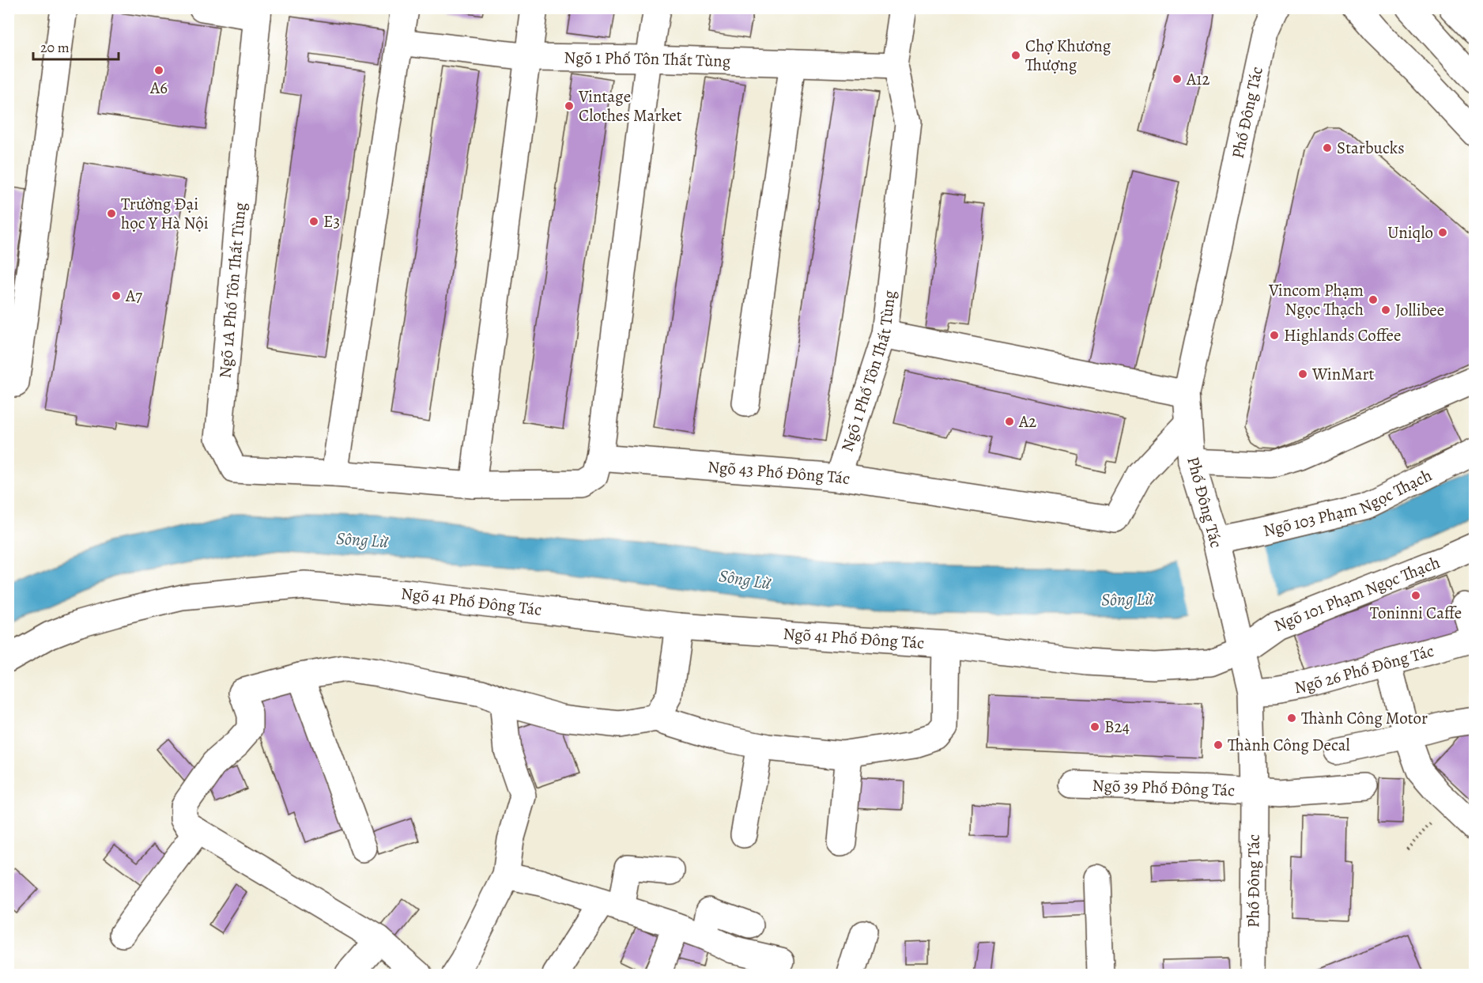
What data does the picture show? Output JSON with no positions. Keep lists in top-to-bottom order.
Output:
{
  "streets": {
    "street": [
      "Ngõ 1 Phố Tôn Thất Tùng",
      "Phố Đông Tác",
      "Ngõ 1A Phố Tôn Thất Tùng",
      "Ngõ 43 Phố Đông Tác",
      "Ngõ 103 Phạm Ngọc Thạch",
      "Ngõ 101 Phạm Ngọc Thạch",
      "Ngõ 41 Phố Đông Tác",
      "Ngõ 26 Phố Đông Tác",
      "Ngõ 39 Phố Đông Tác"
    ]
  },
  "crossings": [
    ["Ngõ 1 Phố Tôn Thất Tùng", "Ngõ 43 Phố Đông Tác"],
    ["Phố Đông Tác", "Ngõ 43 Phố Đông Tác"],
    ["Phố Đông Tác", "Ngõ 103 Phạm Ngọc Thạch"],
    ["Phố Đông Tác", "Ngõ 101 Phạm Ngọc Thạch"],
    ["Phố Đông Tác", "Ngõ 41 Phố Đông Tác"],
    ["Phố Đông Tác", "Ngõ 26 Phố Đông Tác"],
    ["Phố Đông Tác", "Ngõ 39 Phố Đông Tác"],
    ["Ngõ 101 Phạm Ngọc Thạch", "Ngõ 41 Phố Đông Tác"]
  ],
  "water": ["Sông Lừ"],
  "places": [
    "Chợ Khương Thượng",
    "A6",
    "A12",
    "Vintage Clothes Market",
    "Starbucks",
    "Trường Đại học Y Hà Nội",
    "E3",
    "Uniqlo",
    "A7",
    "Vincom Phạm Ngọc Thạch",
    "Jollibee",
    "Highlands Coffee",
    "WinMart",
    "A2",
    "Toninni Caffe",
    "Thành Công Motor",
    "B24",
    "Thành Công Decal"
  ],
  "scale_bar": "20 m"
}
